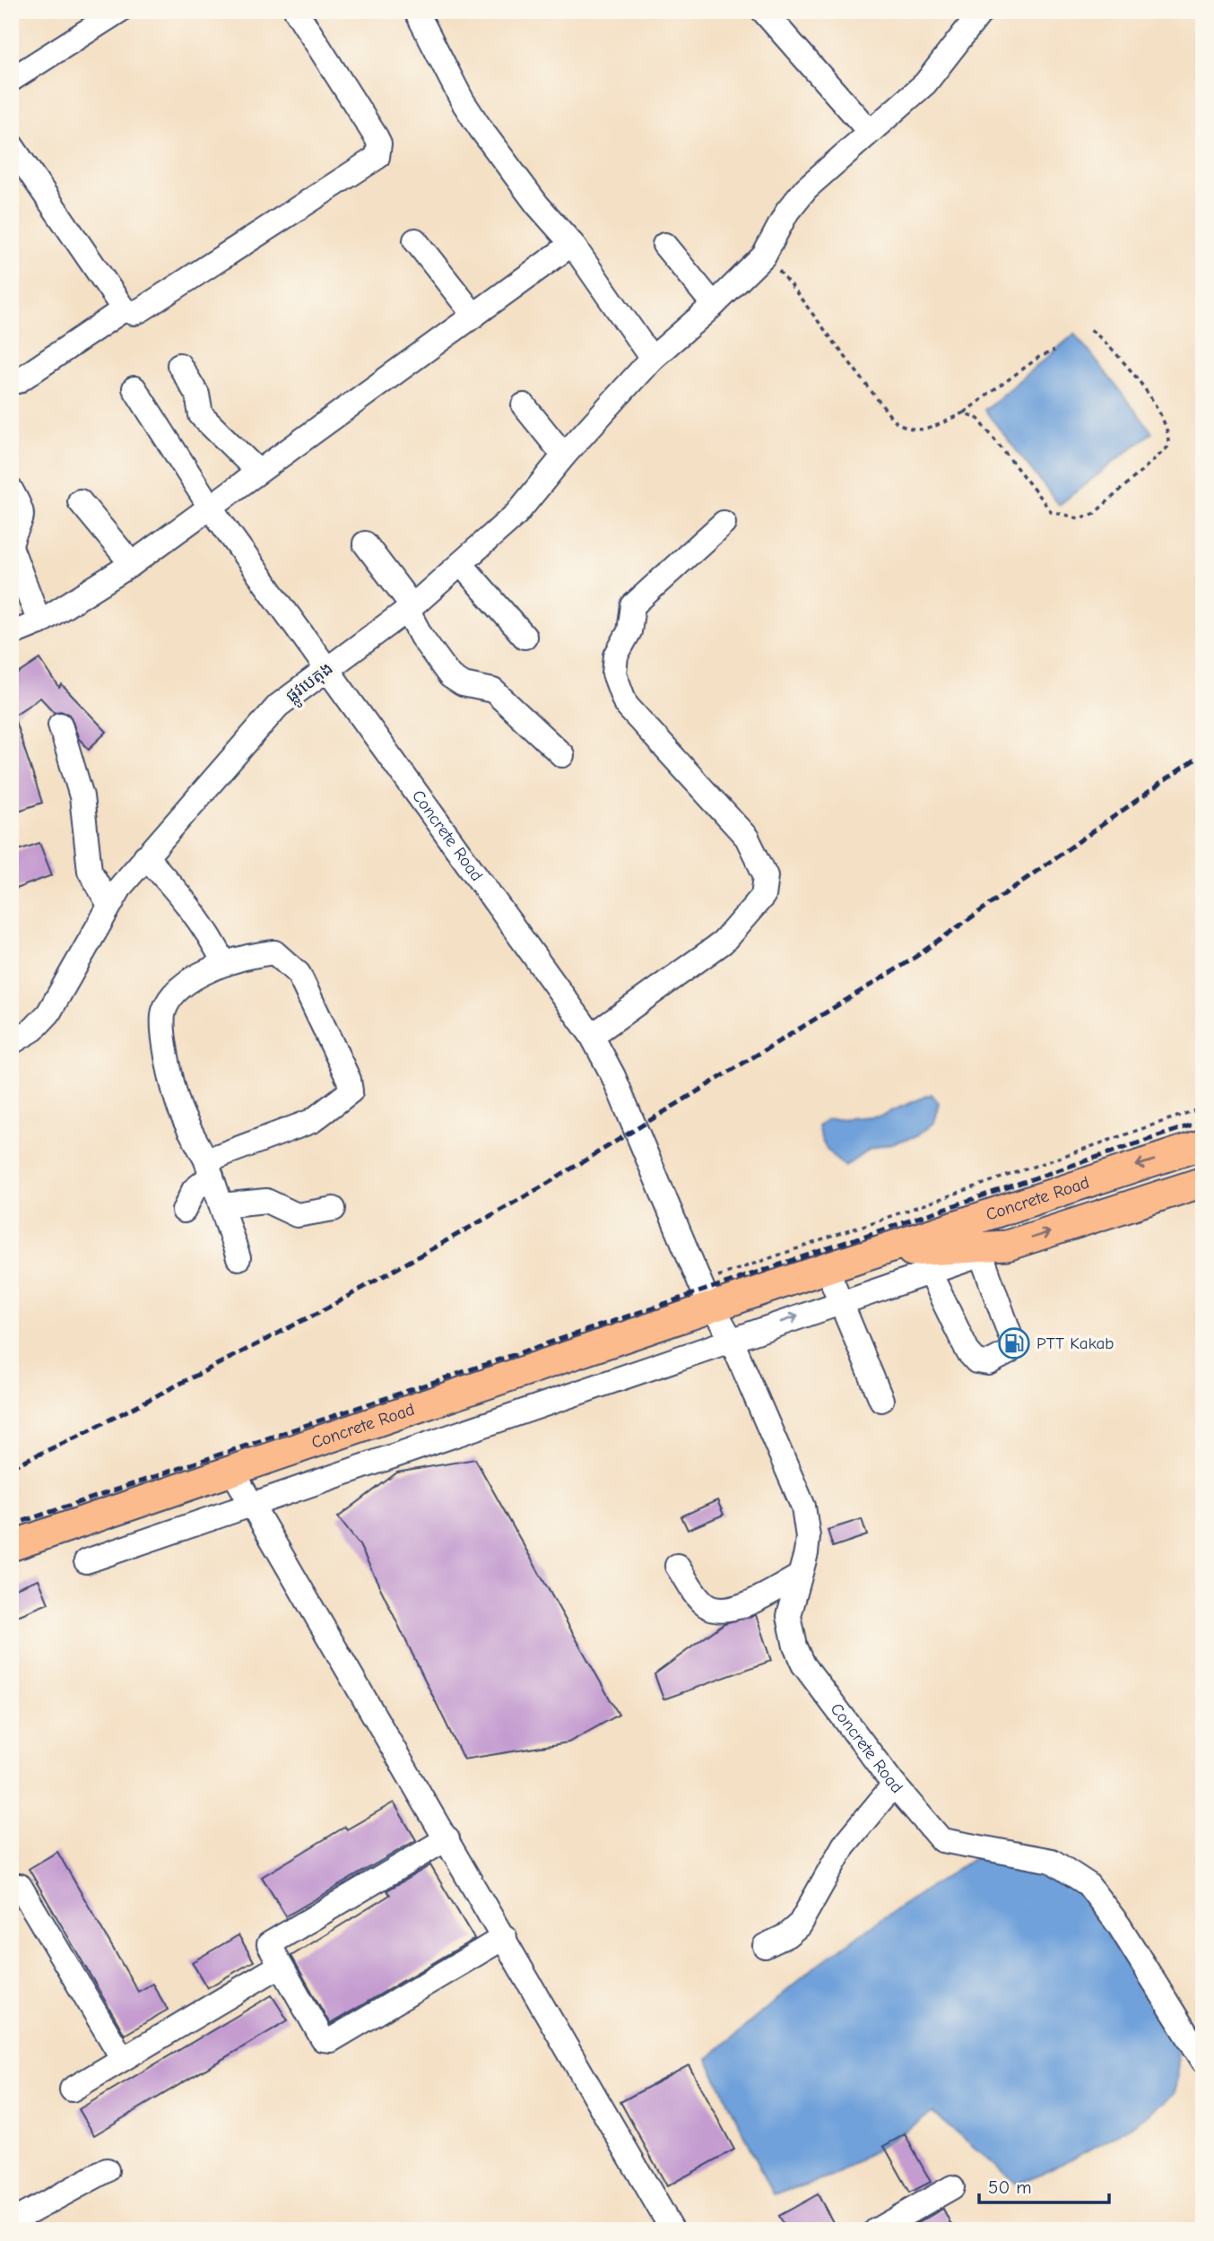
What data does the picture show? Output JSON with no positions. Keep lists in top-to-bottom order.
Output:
{
  "streets": {
    "main road": ["Concrete Road"],
    "street": ["ផ្លូវបេតុង"]
  },
  "crossings": [
    ["ផ្លូវបេតុង", "Concrete Road"]
  ],
  "places": {
    "fuel station": ["PTT Kakab"]
  },
  "scale_bar": "50 m"
}
